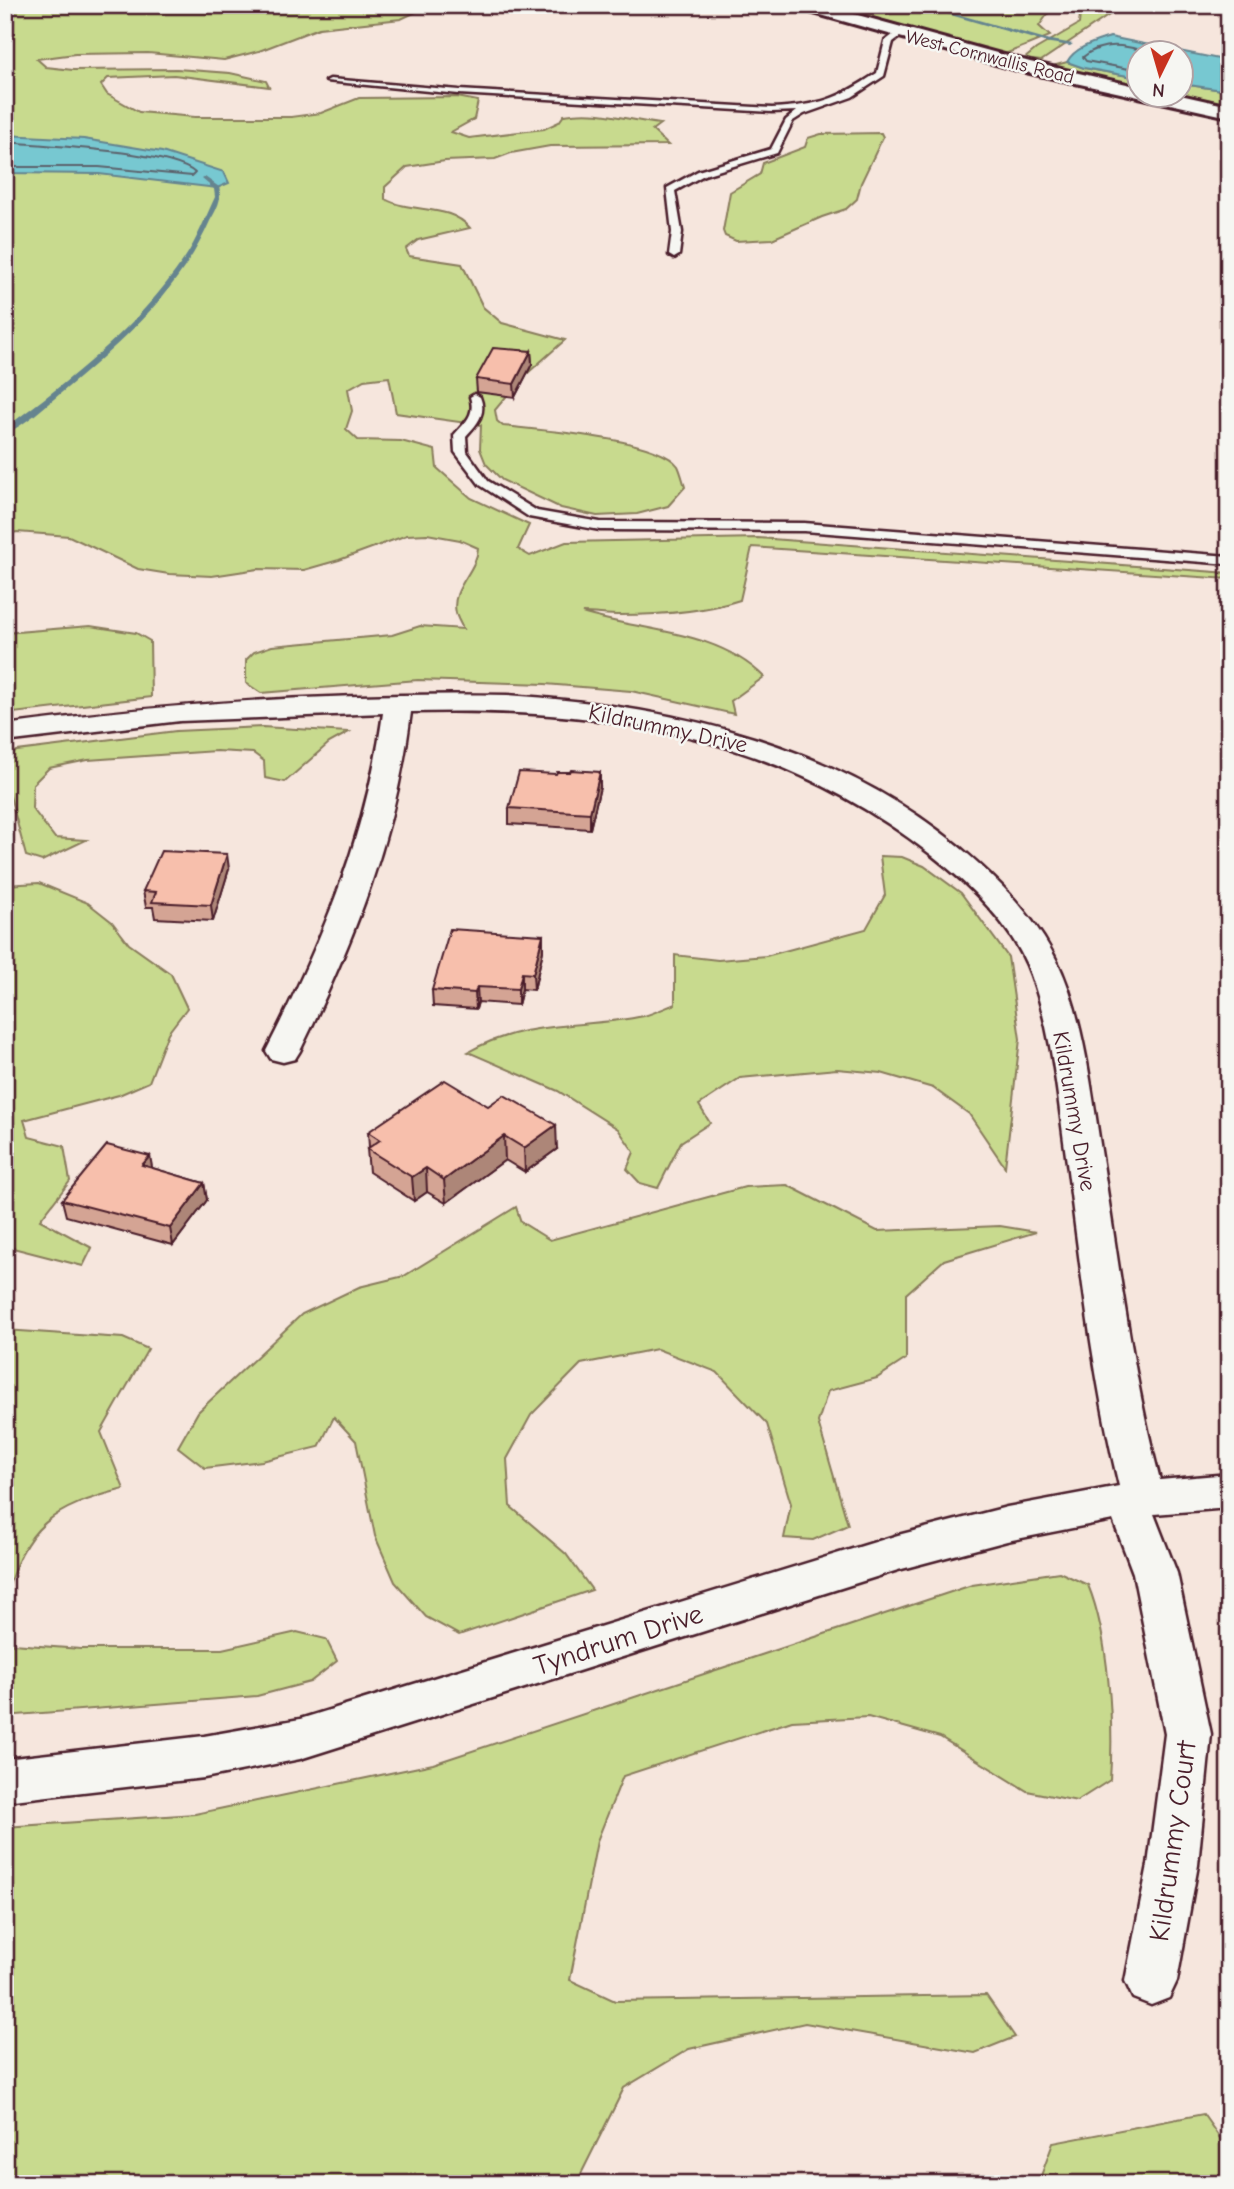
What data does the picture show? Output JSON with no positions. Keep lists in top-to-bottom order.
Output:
{
  "streets": {
    "street": [
      "West Cornwallis Road",
      "Kildrummy Drive",
      "Tyndrum Drive",
      "Kildrummy Court"
    ]
  },
  "crossings": [
    ["Kildrummy Drive", "Tyndrum Drive"],
    ["Kildrummy Drive", "Kildrummy Court"],
    ["Tyndrum Drive", "Kildrummy Court"]
  ],
  "north": "bottom"
}
